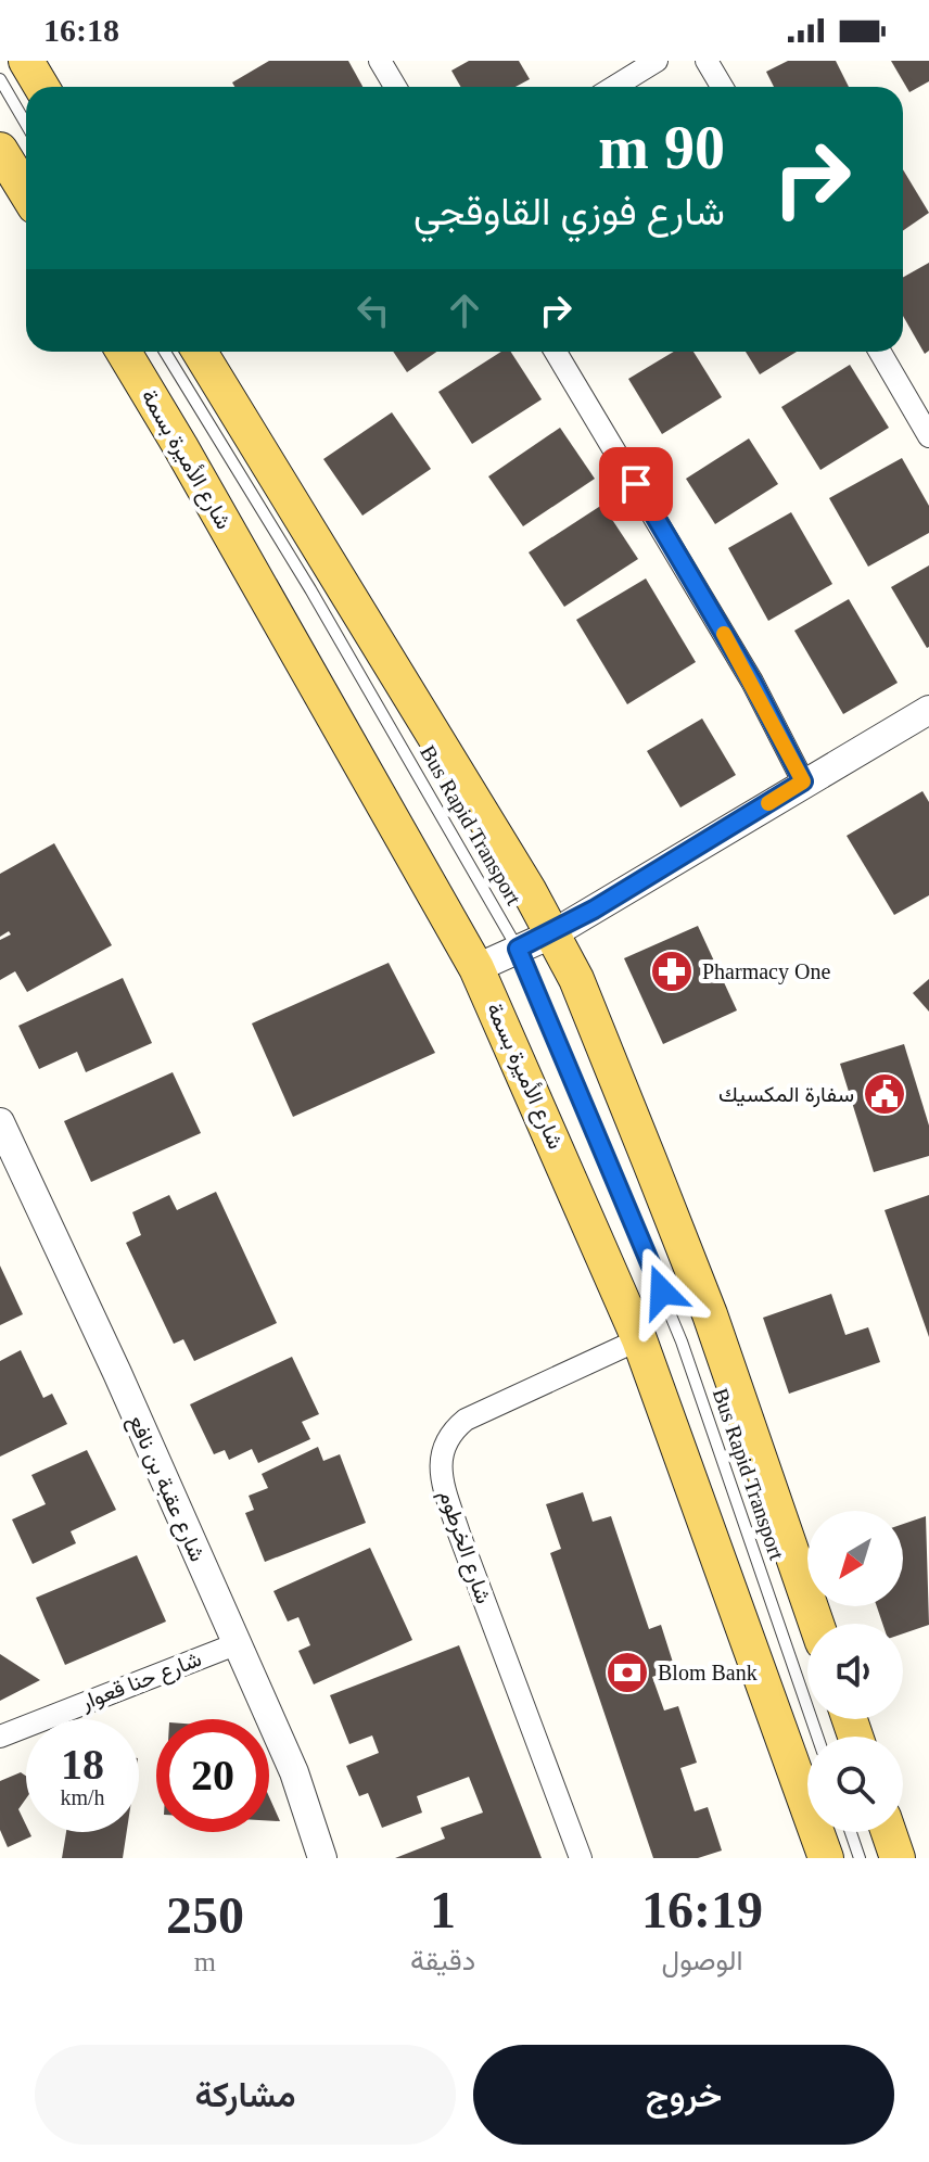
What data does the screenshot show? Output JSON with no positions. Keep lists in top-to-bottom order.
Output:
{
  "streets": {
    "main road": ["شارع الأميرة بسمة"],
    "street": ["شارع عقبة بن نافع", "شارع الخرطوم", "شارع حنا قعوار"],
    "lane": ["Bus Rapid Transport"]
  },
  "crossings": [
    ["شارع الأميرة بسمة", "شارع الخرطوم"],
    ["شارع عقبة بن نافع", "شارع حنا قعوار"]
  ],
  "places": {
    "pharmacy": ["Pharmacy One"],
    "public building": ["سفارة المكسيك"],
    "bank": ["Blom Bank"]
  },
  "north": "bottom left",
  "page": {
    "status": "16:18",
    "turn": ["90 m", "شارع فوزي القاوقجي"],
    "speed": "18 km/h",
    "limit": "20",
    "eta": [
      "16:19",
      "الوصول",
      "1",
      "دقيقة",
      "250",
      "m"
    ],
    "buttons": ["خروج", "مشاركة"]
  }
}
